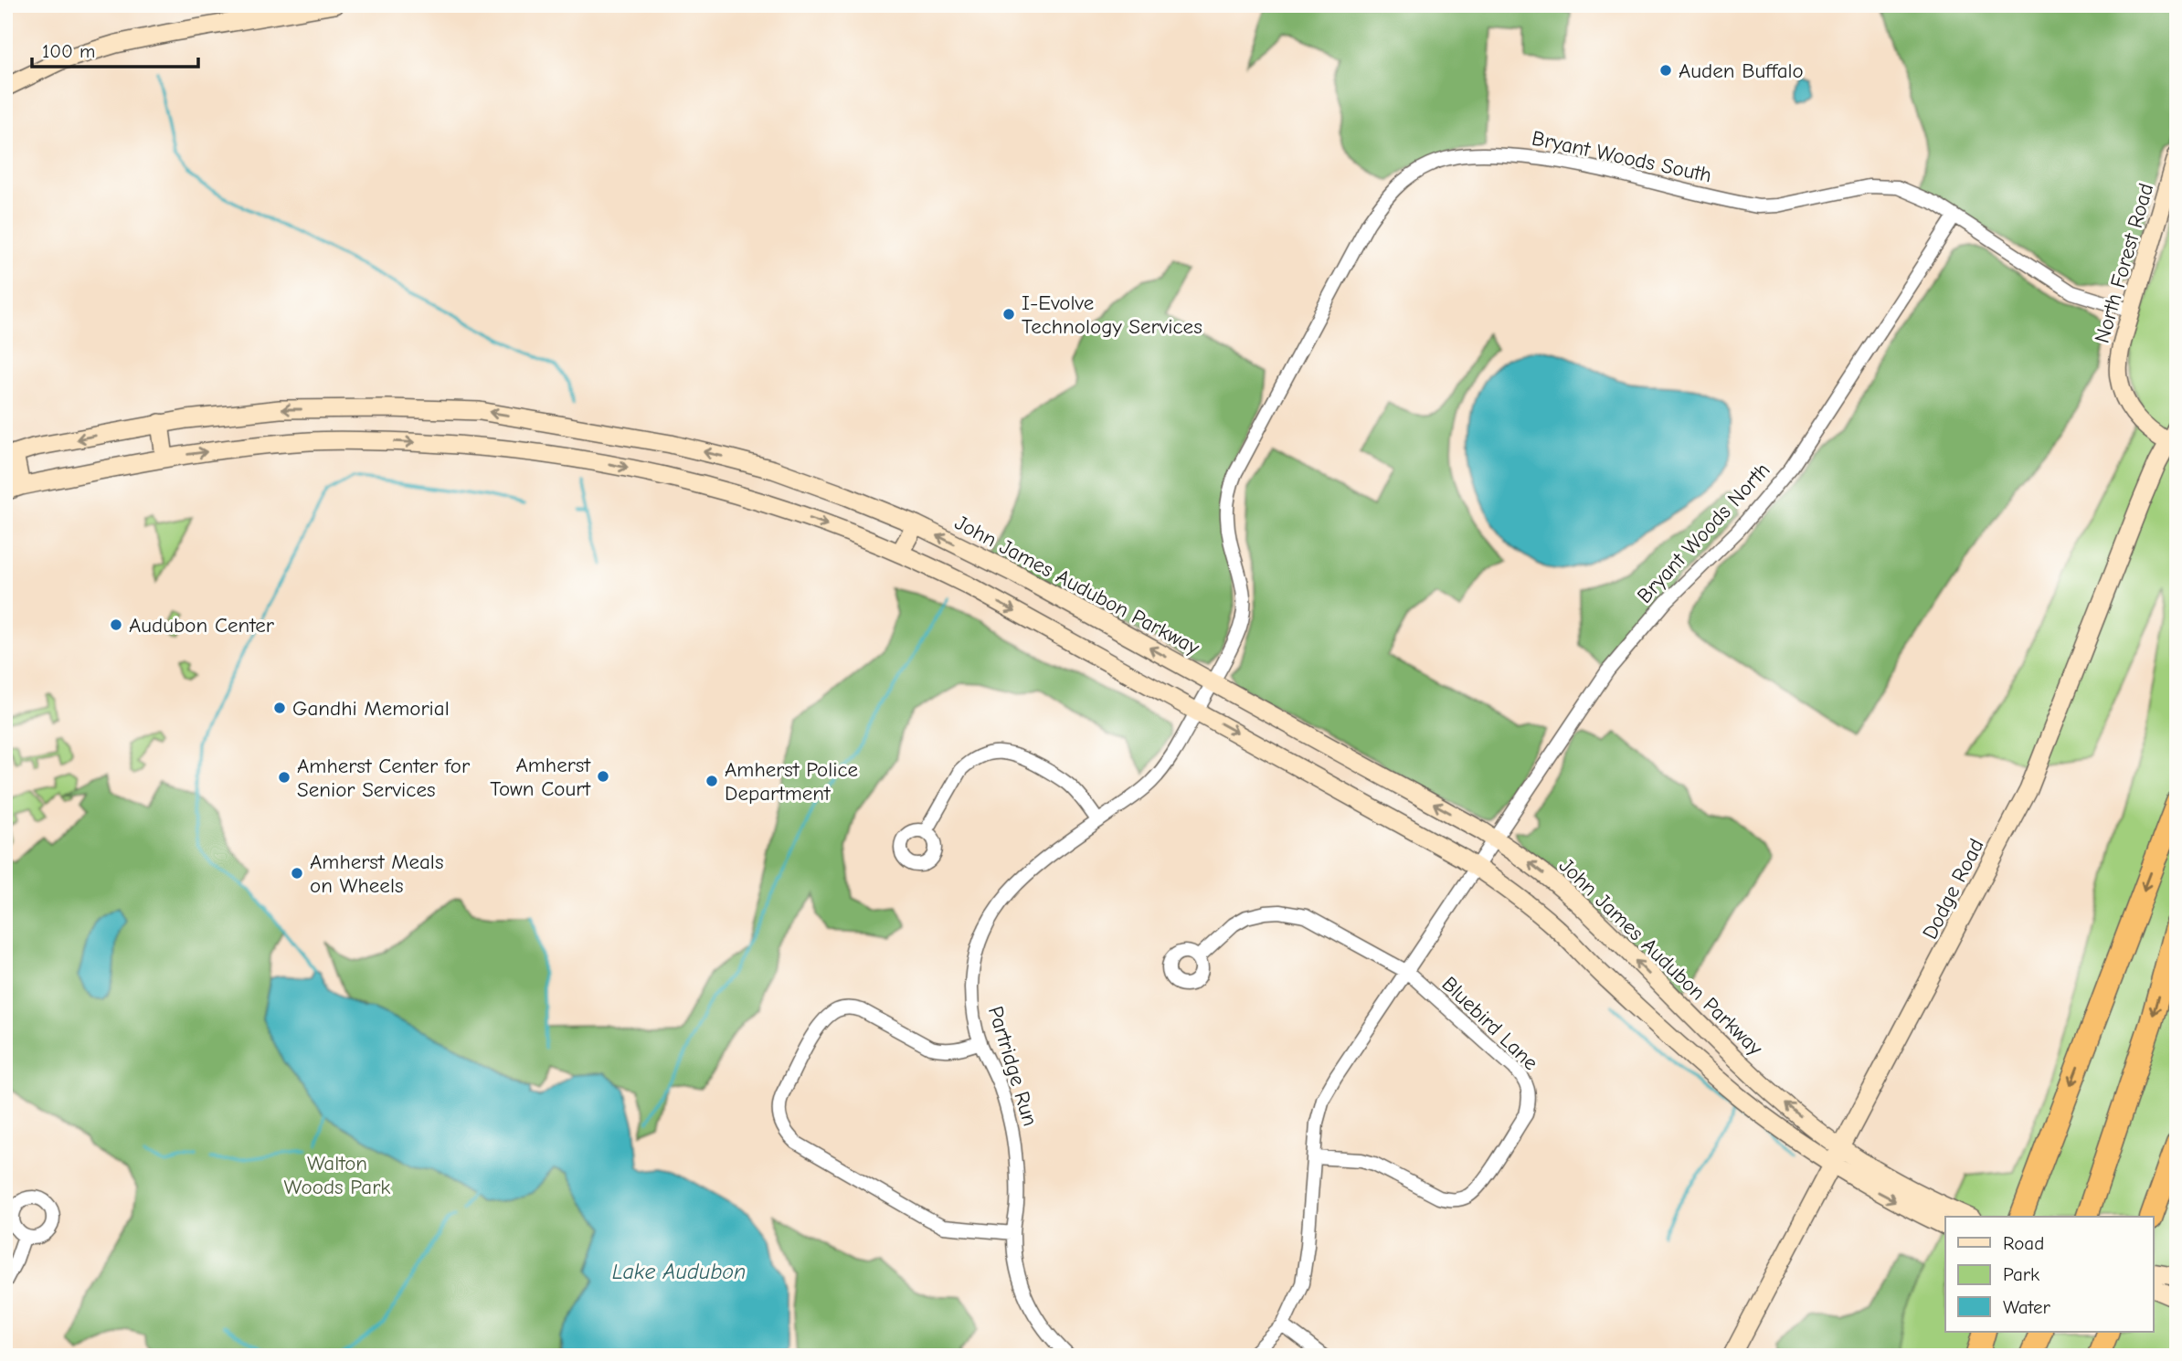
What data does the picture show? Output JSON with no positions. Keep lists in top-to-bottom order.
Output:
{
  "streets": {
    "main road": ["North Forest Road", "John James Audubon Parkway", "Dodge Road"],
    "street": [
      "Bryant Woods South",
      "Bryant Woods North",
      "Bluebird Lane",
      "Partridge Run"
    ]
  },
  "crossings": [
    ["Bryant Woods South", "North Forest Road"],
    ["Bryant Woods South", "Bryant Woods North"],
    ["Bryant Woods South", "John James Audubon Parkway"],
    ["Bryant Woods South", "Partridge Run"],
    ["North Forest Road", "Dodge Road"],
    ["Bryant Woods North", "John James Audubon Parkway"],
    ["John James Audubon Parkway", "Dodge Road"]
  ],
  "water": ["Lake Audubon"],
  "parks": ["Walton Woods Park"],
  "places": [
    "Auden Buffalo",
    "I-Evolve Technology Services",
    "Audubon Center",
    "Gandhi Memorial",
    "Amherst Town Court",
    "Amherst Center for Senior Services",
    "Amherst Police Department",
    "Amherst Meals on Wheels"
  ],
  "legend": ["Road", "Park", "Water"],
  "scale_bar": "100 m"
}
